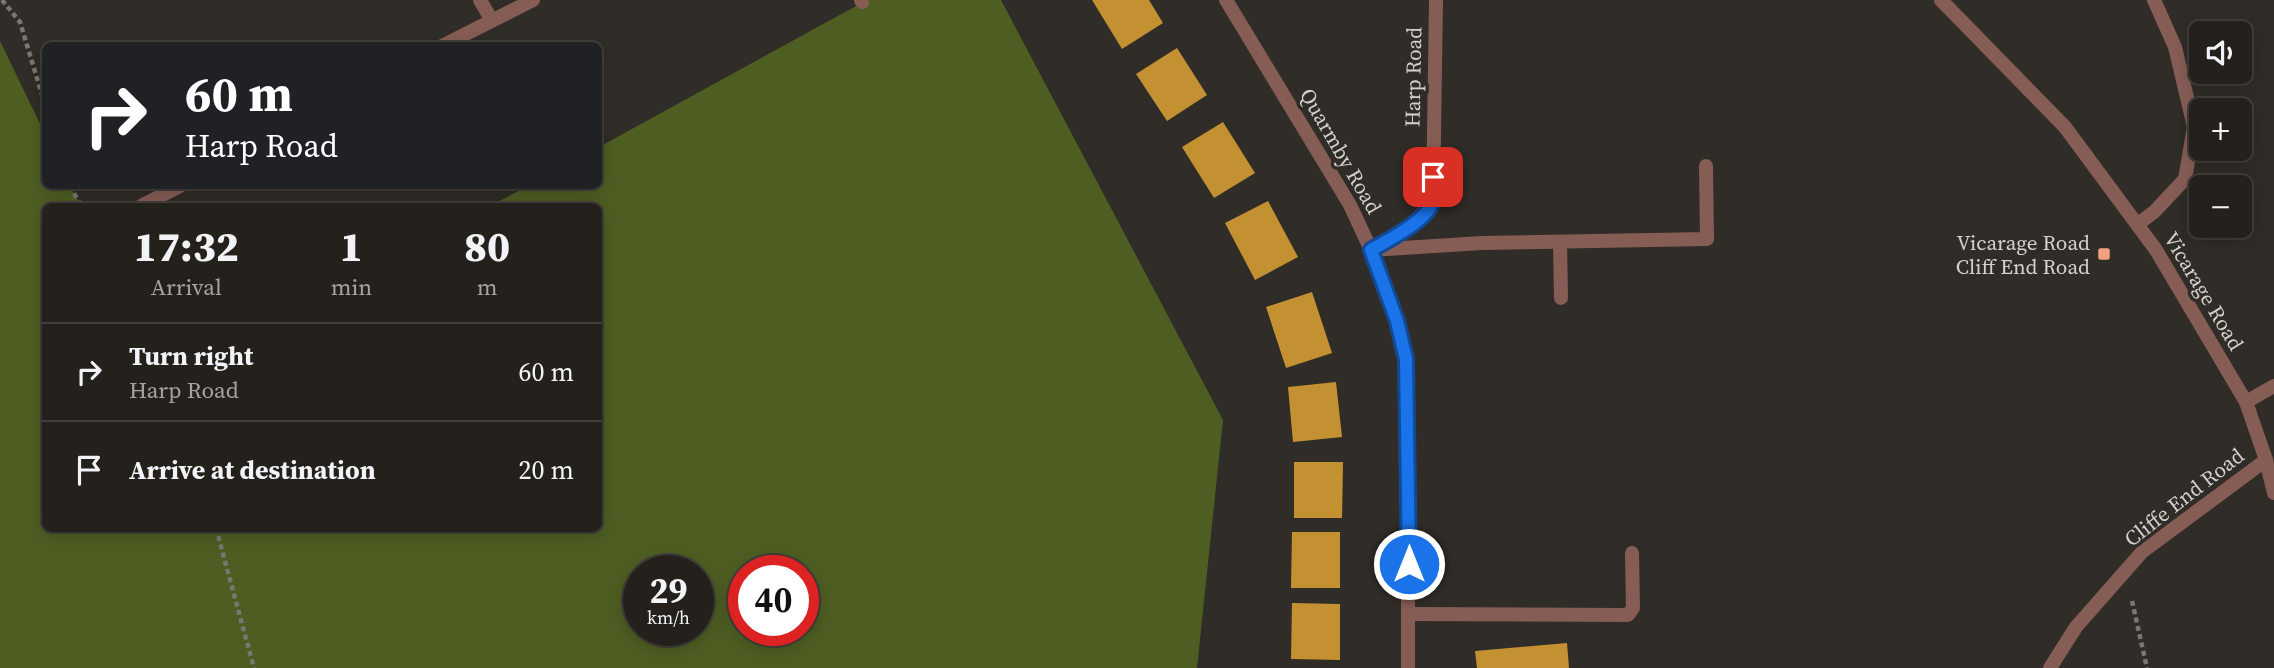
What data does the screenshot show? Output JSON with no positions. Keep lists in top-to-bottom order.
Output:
{
  "streets": {
    "street": [
      "Harp Road",
      "Quarmby Road",
      "Vicarage Road",
      "Cliffe End Road"
    ]
  },
  "crossings": [
    ["Harp Road", "Quarmby Road"],
    ["Vicarage Road", "Cliffe End Road"]
  ],
  "places": {
    "transit": ["Vicarage Road Cliff End Road"]
  },
  "page": {
    "map_buttons": ["+", "−"],
    "turn": ["60 m", "Harp Road"],
    "eta": [
      "17:32",
      "Arrival",
      "1",
      "min",
      "80",
      "m"
    ],
    "list": [
      {
        "name": "Turn right",
        "note": "Harp Road",
        "value": "60 m"
      },
      {
        "name": "Arrive at destination",
        "value": "20 m"
      }
    ],
    "speed": "29 km/h",
    "limit": "40"
  }
}
